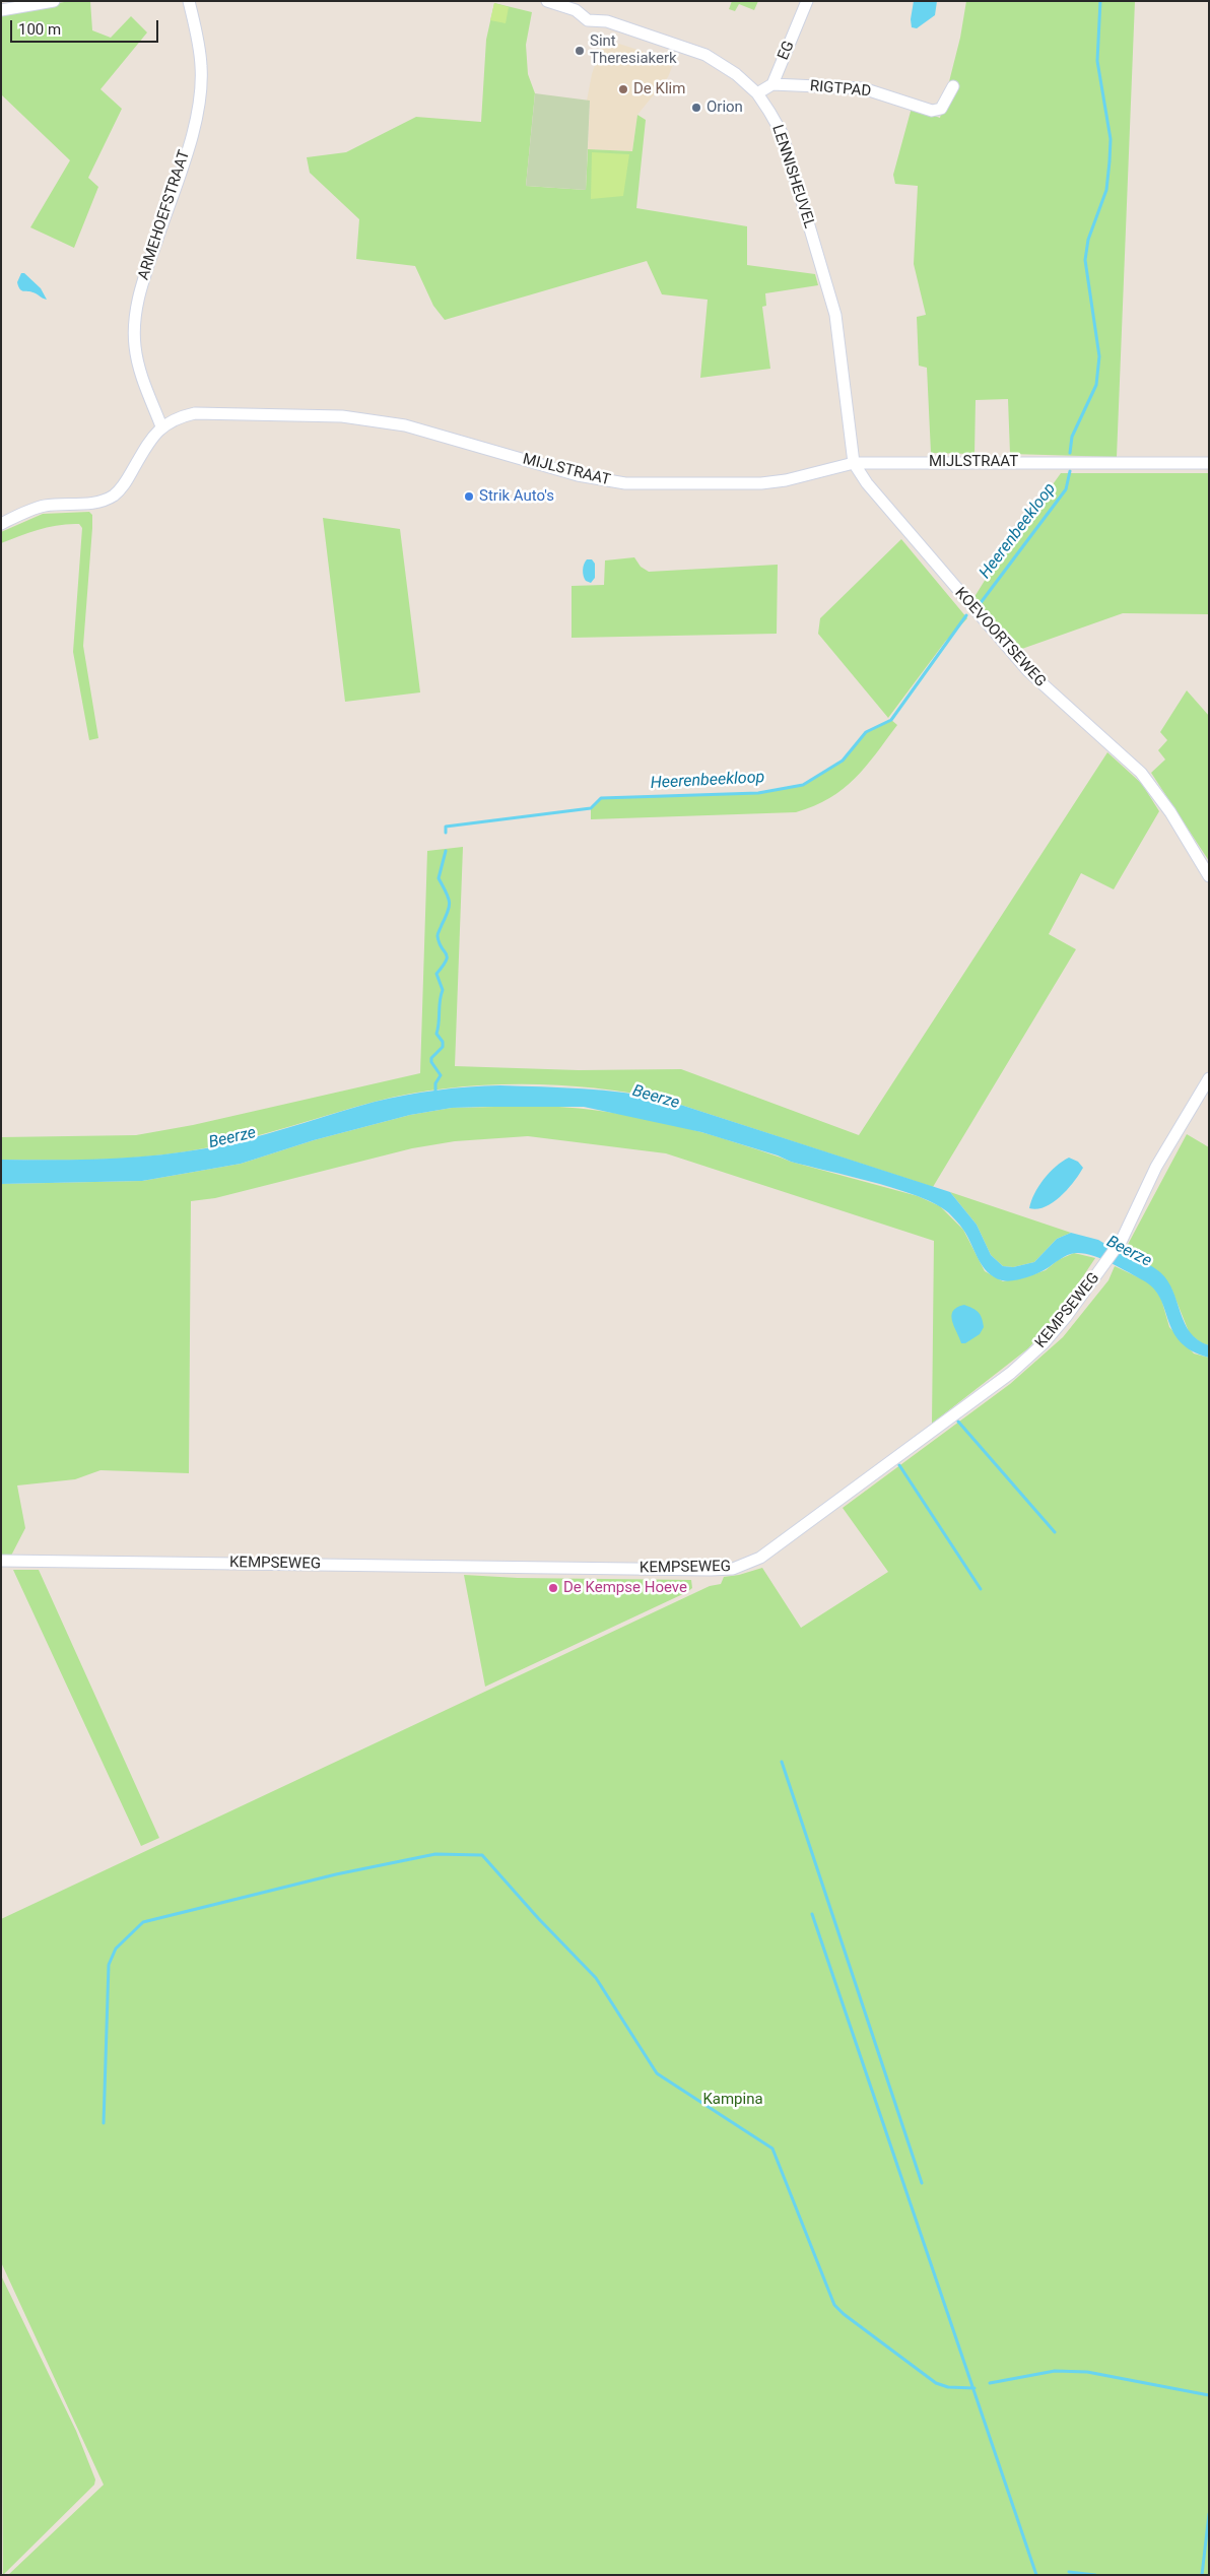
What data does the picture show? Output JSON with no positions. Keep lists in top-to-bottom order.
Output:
{
  "streets": {
    "street": [
      "EG",
      "RIGTPAD",
      "LENNISHEUVEL",
      "ARMEHOEFSTRAAT",
      "MIJLSTRAAT",
      "KOEVOORTSEWEG",
      "KEMPSEWEG"
    ]
  },
  "crossings": [
    ["EG", "RIGTPAD"],
    ["LENNISHEUVEL", "MIJLSTRAAT"],
    ["LENNISHEUVEL", "KOEVOORTSEWEG"],
    ["ARMEHOEFSTRAAT", "MIJLSTRAAT"],
    ["MIJLSTRAAT", "KOEVOORTSEWEG"]
  ],
  "water": ["Heerenbeekloop", "Beerze"],
  "parks": ["Kampina"],
  "places": [
    "Sint Theresiakerk",
    "De Klim",
    "Orion",
    "Strik Auto's",
    "De Kempse Hoeve"
  ],
  "scale_bar": "100 m"
}
